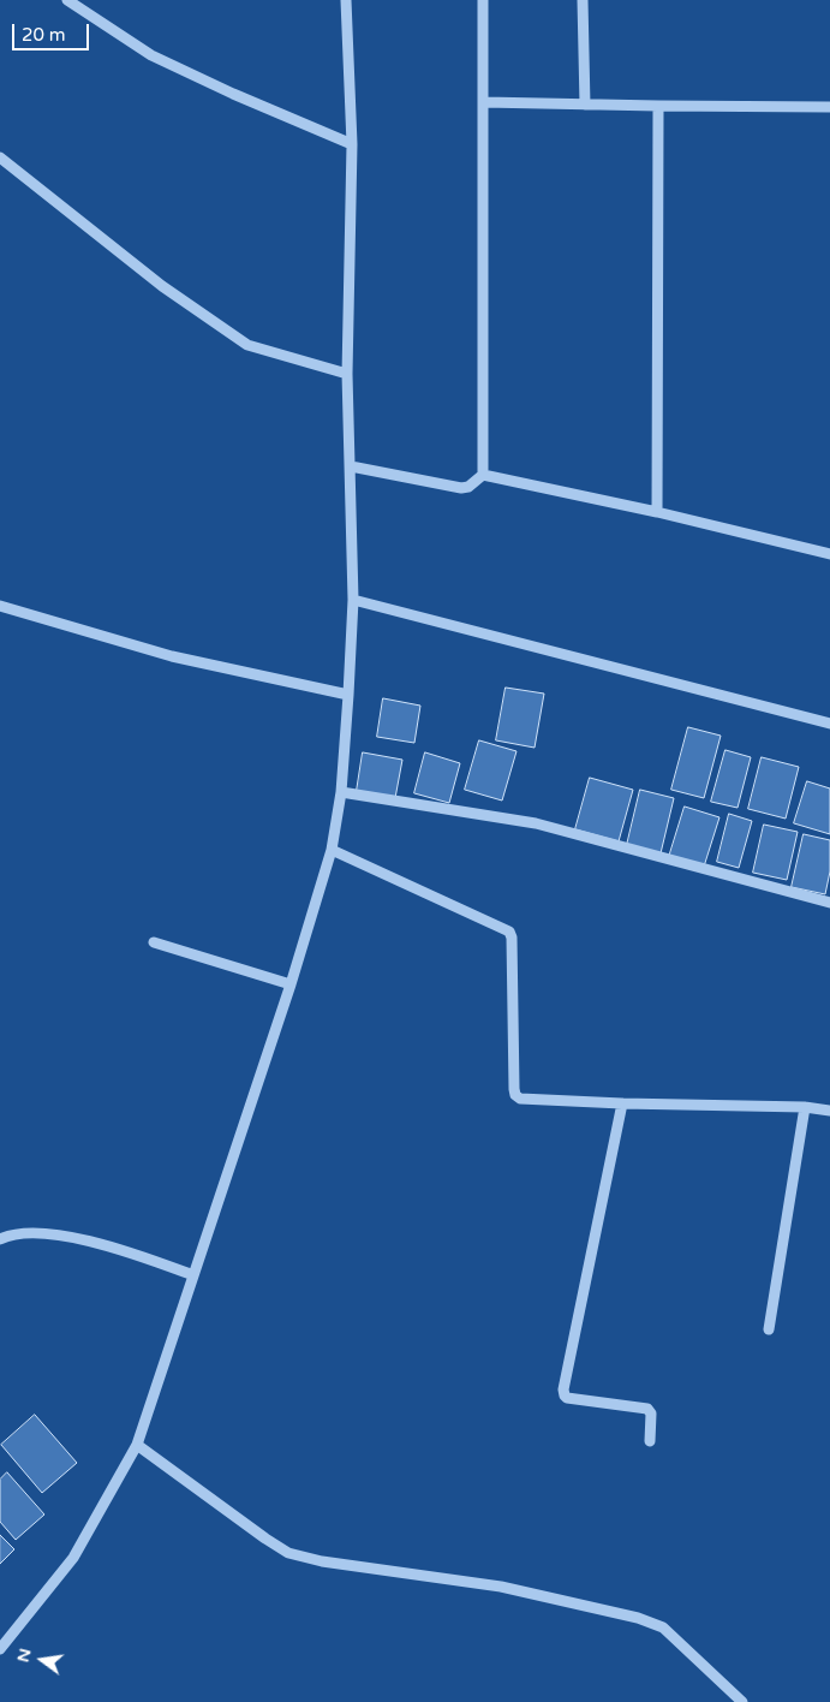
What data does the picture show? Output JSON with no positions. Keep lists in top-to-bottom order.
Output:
{
  "scale_bar": "20 m",
  "north": "left"
}
